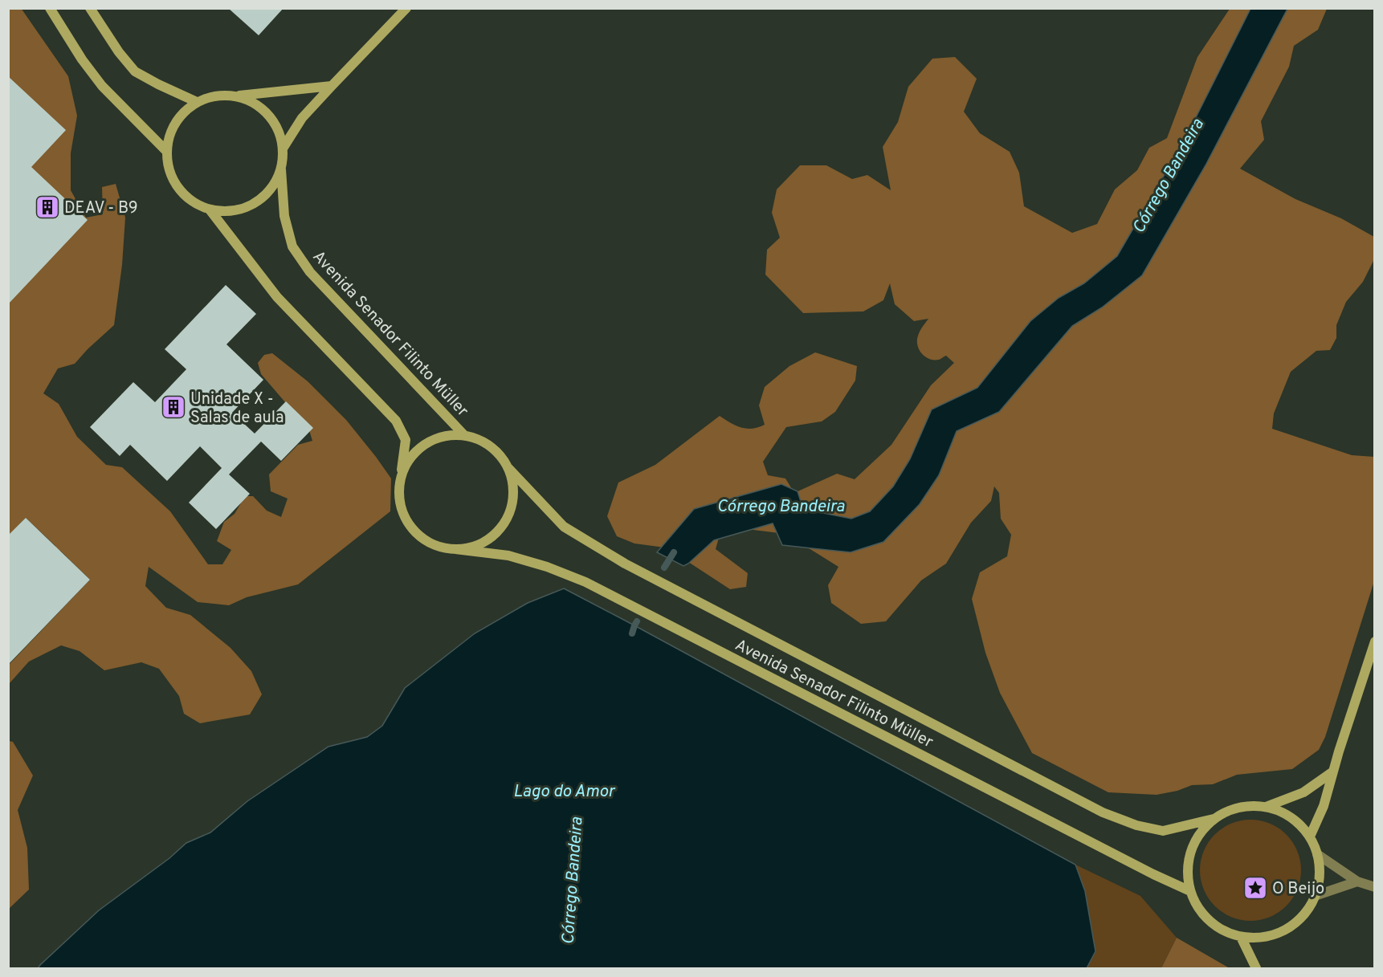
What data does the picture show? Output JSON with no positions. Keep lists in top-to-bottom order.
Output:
{
  "streets": {
    "main road": ["Avenida Senador Filinto Müller"]
  },
  "water": ["Córrego Bandeira", "Lago do Amor"],
  "places": {
    "building": ["DEAV - B9", "Unidade X - Salas de aula"],
    "place": ["O Beijo"]
  }
}
